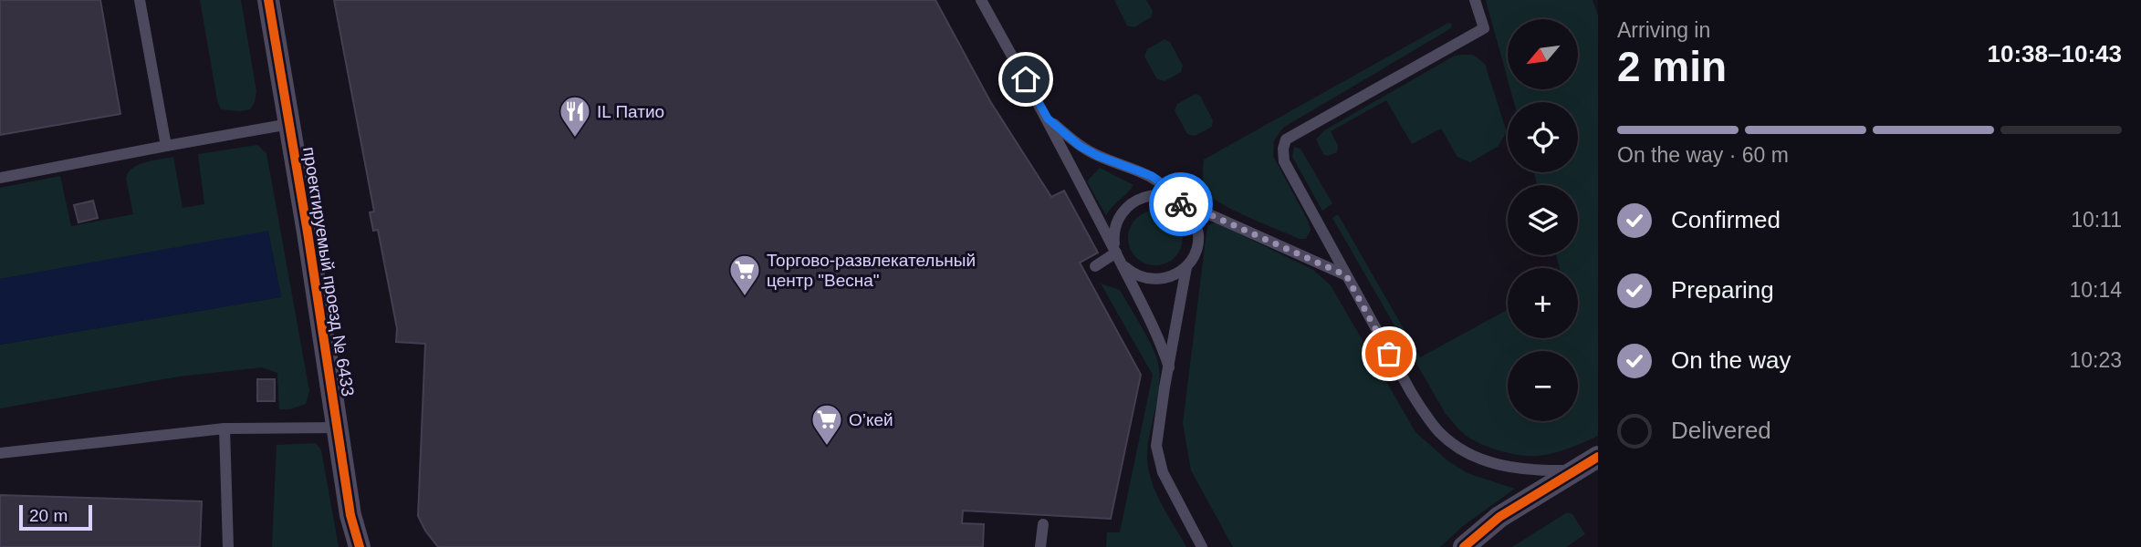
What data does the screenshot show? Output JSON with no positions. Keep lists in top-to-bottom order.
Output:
{
  "streets": {
    "street": ["проектируемый проезд № 6433"]
  },
  "places": {
    "restaurant": ["IL Патио"],
    "supermarket": ["Торгово-развлекательный центр \"Весна\"", "О’кей"]
  },
  "scale_bar": "20 m",
  "north": "bottom left",
  "page": {
    "heading": ["2 min", "Arriving in", "10:38–10:43"],
    "map_buttons": ["+", "−"],
    "bar": "On the way · 60 m",
    "list": [
      ["Confirmed", "10:11"],
      ["Preparing", "10:14"],
      ["On the way", "10:23"],
      "Delivered"
    ],
    "scale": "20 m"
  }
}
